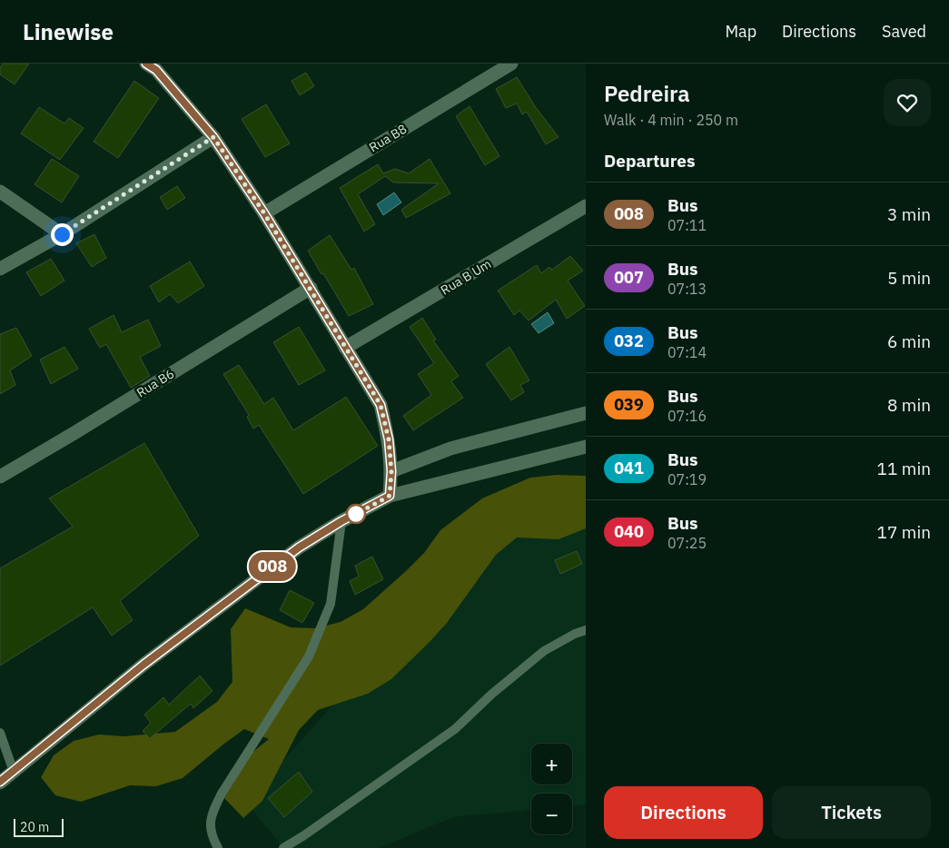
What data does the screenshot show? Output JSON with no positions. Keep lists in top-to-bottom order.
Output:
{
  "streets": {
    "street": ["Rua B8", "Rua B Um", "Rua B6"]
  },
  "lines": ["bus line 008"],
  "scale_bar": "20 m",
  "page": {
    "header": "Linewise",
    "nav": ["Map", "Directions", "Saved"],
    "on_map": "008",
    "heading": [
      ["Pedreira", "Walk · 4 min · 250 m"],
      "Departures"
    ],
    "list": [
      {
        "mark": "008",
        "name": "Bus",
        "note": "07:11",
        "value": "3 min"
      },
      {
        "mark": "007",
        "name": "Bus",
        "note": "07:13",
        "value": "5 min"
      },
      {
        "mark": "032",
        "name": "Bus",
        "note": "07:14",
        "value": "6 min"
      },
      {
        "mark": "039",
        "name": "Bus",
        "note": "07:16",
        "value": "8 min"
      },
      {
        "mark": "041",
        "name": "Bus",
        "note": "07:19",
        "value": "11 min"
      },
      {
        "mark": "040",
        "name": "Bus",
        "note": "07:25",
        "value": "17 min"
      }
    ],
    "map_buttons": ["+", "−"],
    "buttons": ["Directions", "Tickets"],
    "scale": "20 m"
  }
}
